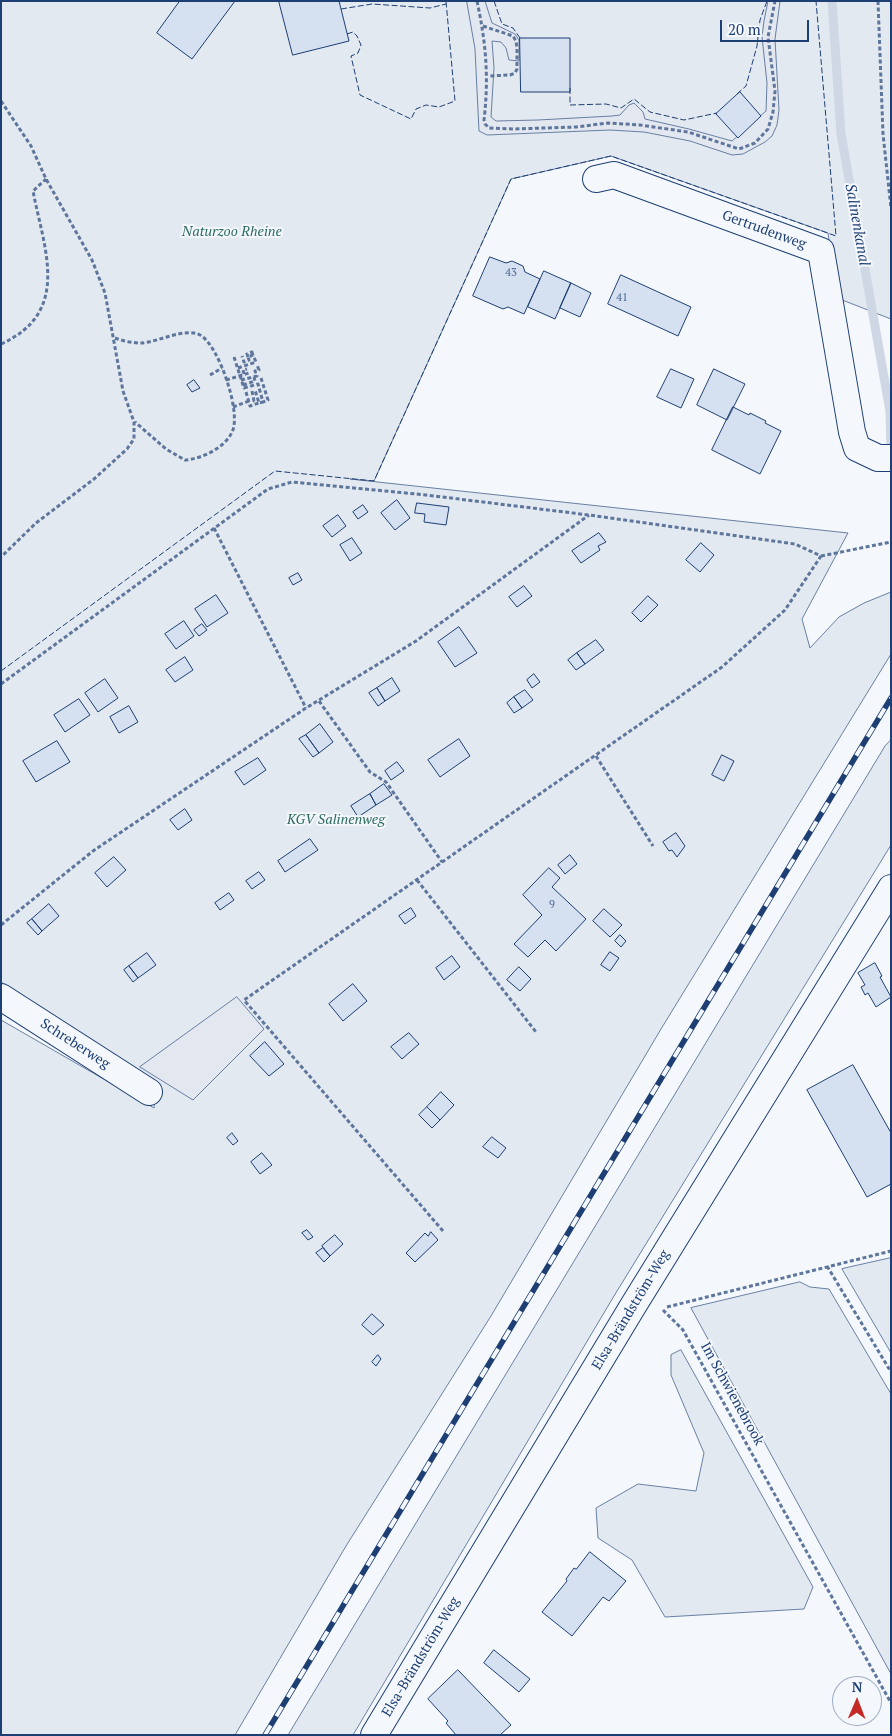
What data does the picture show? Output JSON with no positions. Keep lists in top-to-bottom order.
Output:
{
  "streets": {
    "street": ["Gertrudenweg", "Schreberweg", "Elsa-Brändström-Weg"],
    "path": ["Im Schwienebrook"]
  },
  "water": ["Salinenkanal"],
  "parks": ["Naturzoo Rheine", "KGV Salinenweg"],
  "house_numbers": ["43", "41", "9"],
  "scale_bar": "20 m",
  "north": "top"
}
